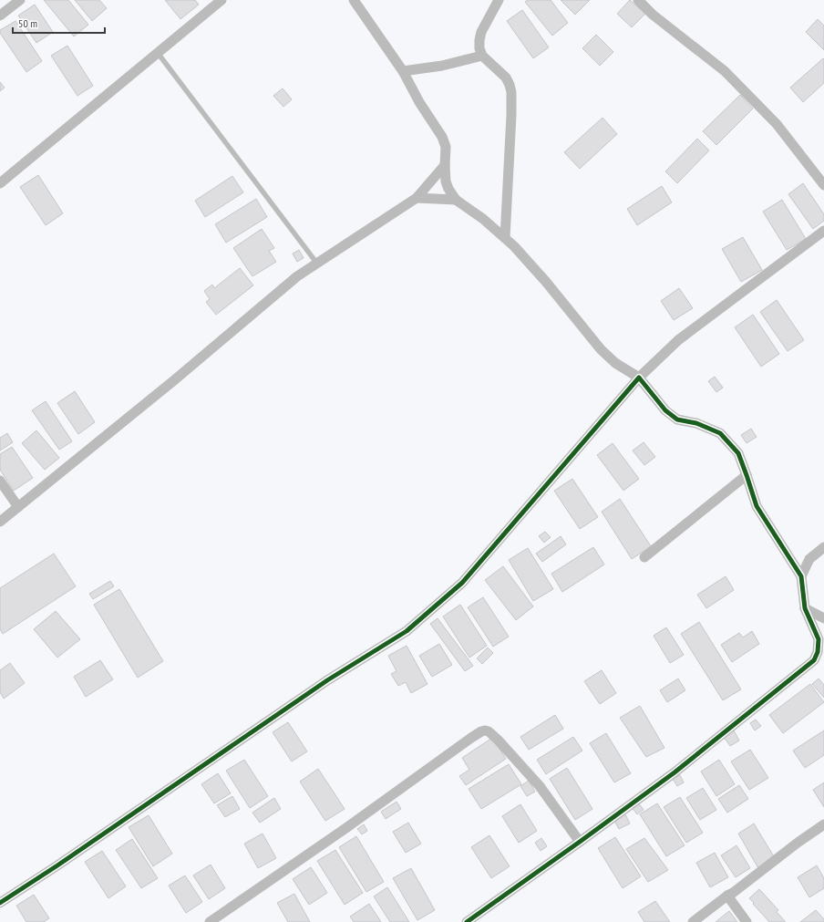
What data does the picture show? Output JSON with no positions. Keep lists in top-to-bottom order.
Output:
{
  "scale_bar": "50 m"
}
